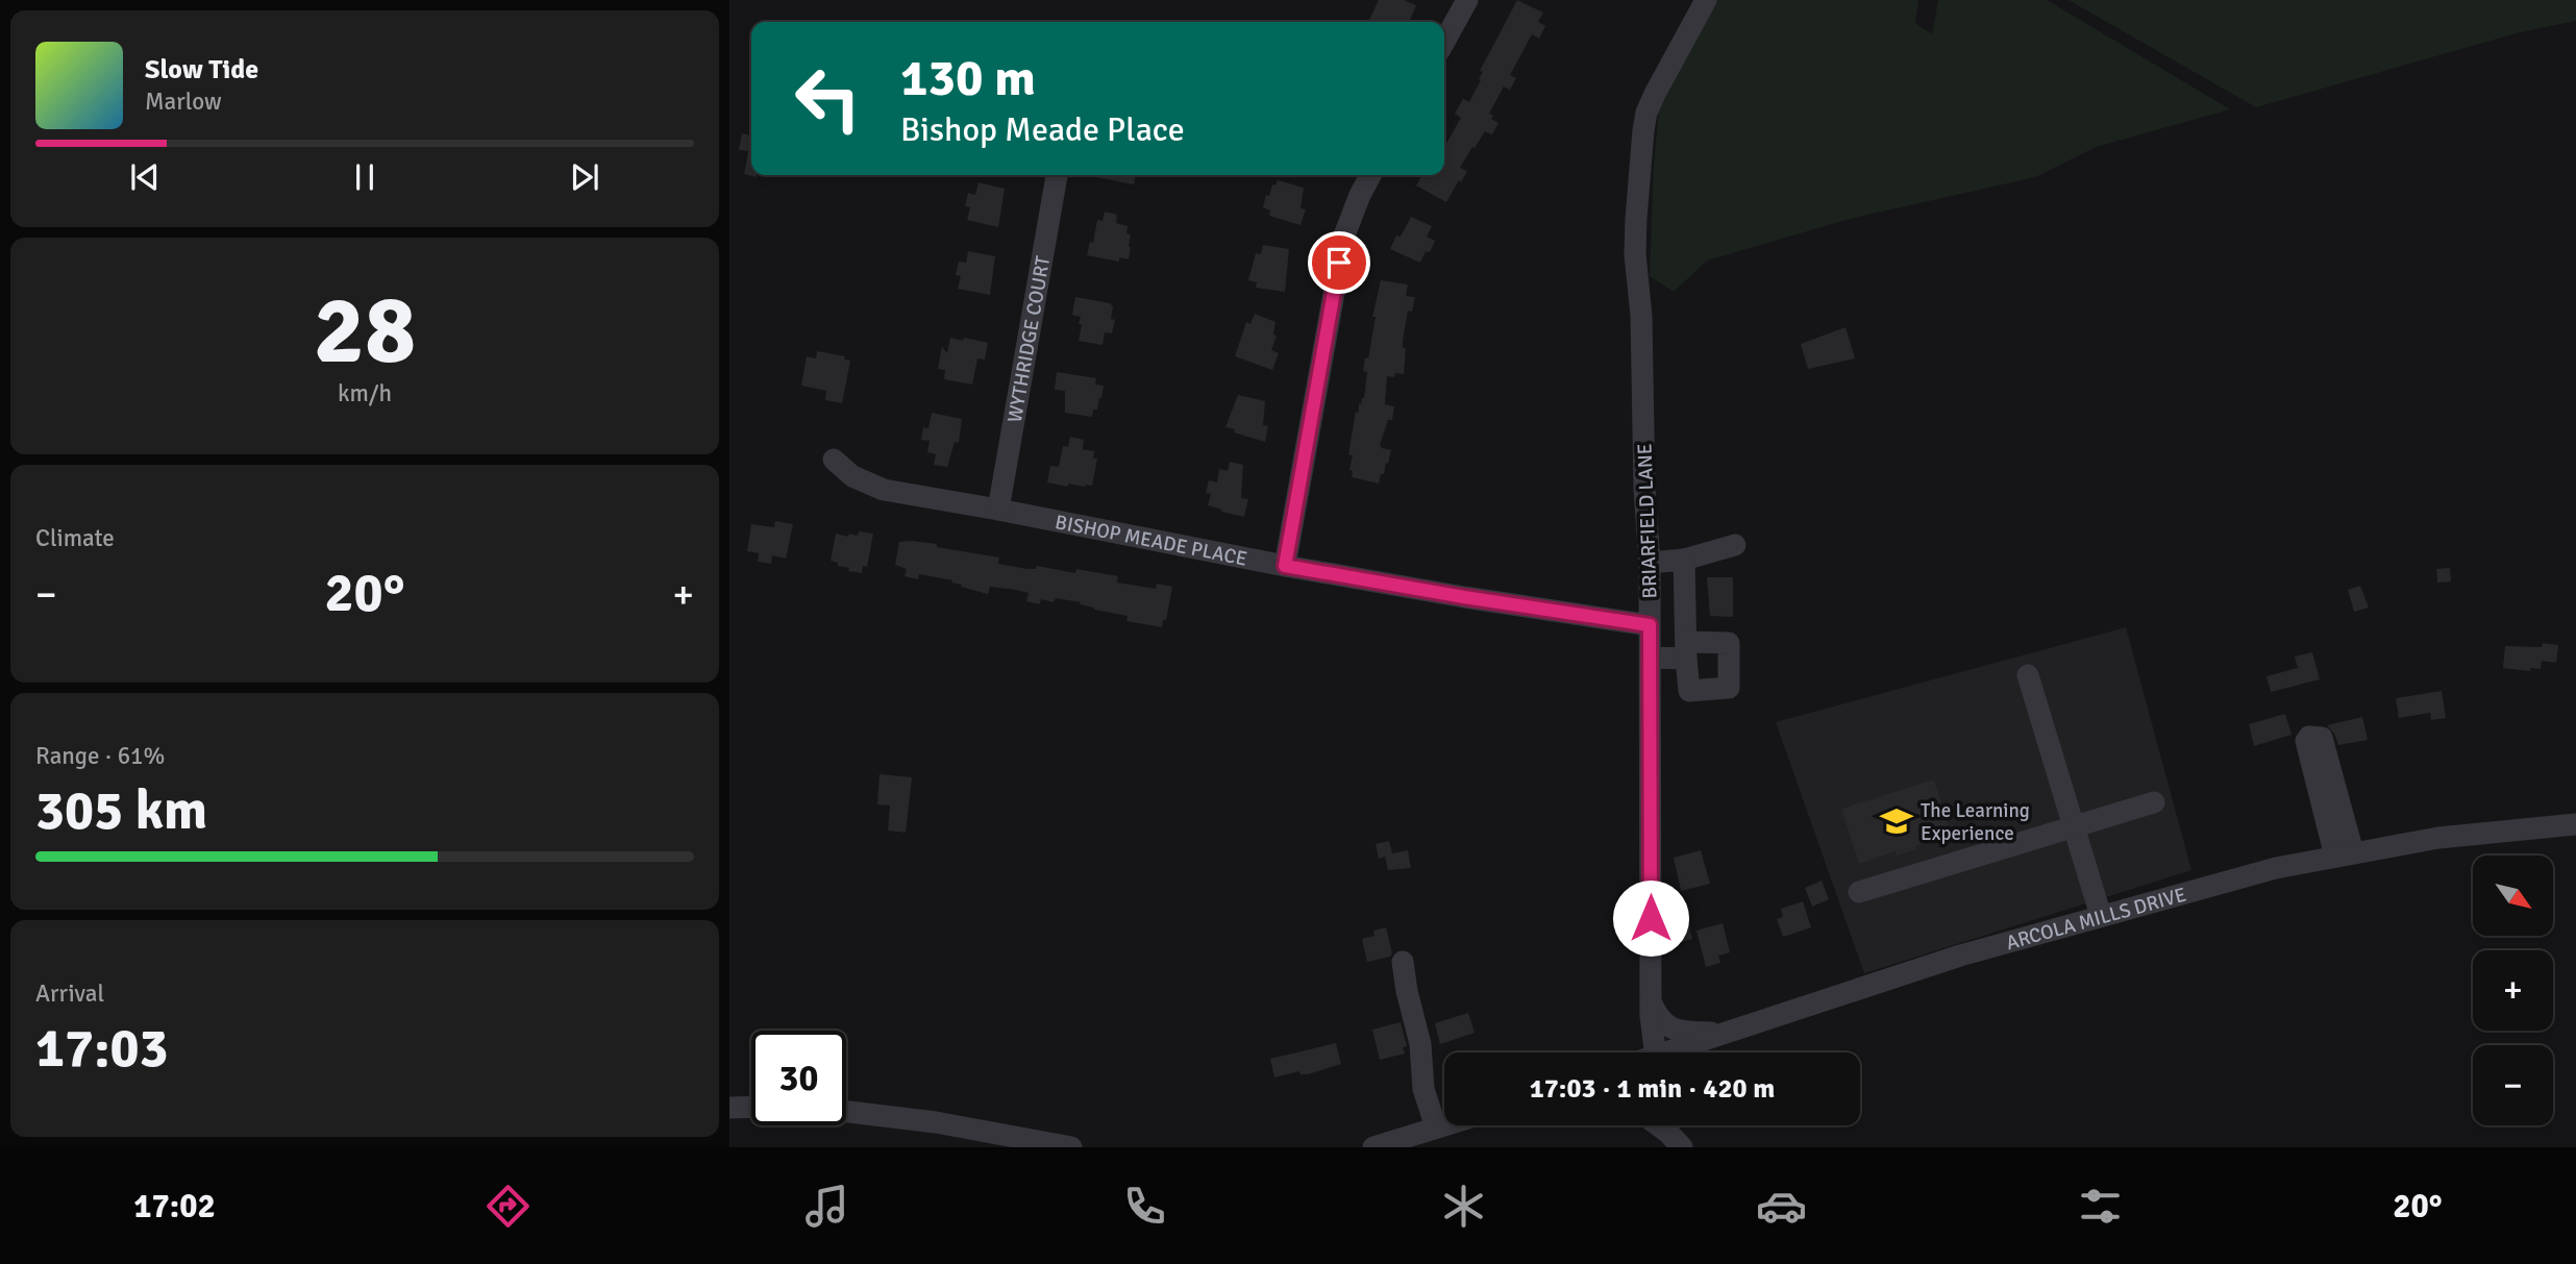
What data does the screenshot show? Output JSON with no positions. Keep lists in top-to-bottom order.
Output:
{
  "streets": {
    "street": [
      "WYTHRIDGE COURT",
      "BRIARFIELD LANE",
      "BISHOP MEADE PLACE",
      "ARCOLA MILLS DRIVE"
    ]
  },
  "crossings": [
    ["WYTHRIDGE COURT", "BISHOP MEADE PLACE"],
    ["BRIARFIELD LANE", "BISHOP MEADE PLACE"]
  ],
  "places": {
    "school or university": ["The Learning Experience"]
  },
  "north": "bottom right",
  "page": {
    "turn": ["130 m", "Bishop Meade Place"],
    "song": ["Slow Tide", "Marlow"],
    "tile": [
      ["28", "km/h"],
      "Climate",
      ["Range · 61%", "305 km"],
      ["Arrival", "17:03"]
    ],
    "heat": ["−", "20°", "+"],
    "map_buttons": ["+", "−"],
    "limit": "30",
    "trip": "17:03 · 1 min · 420 m",
    "tabs": ["17:02", "20°"]
  }
}
